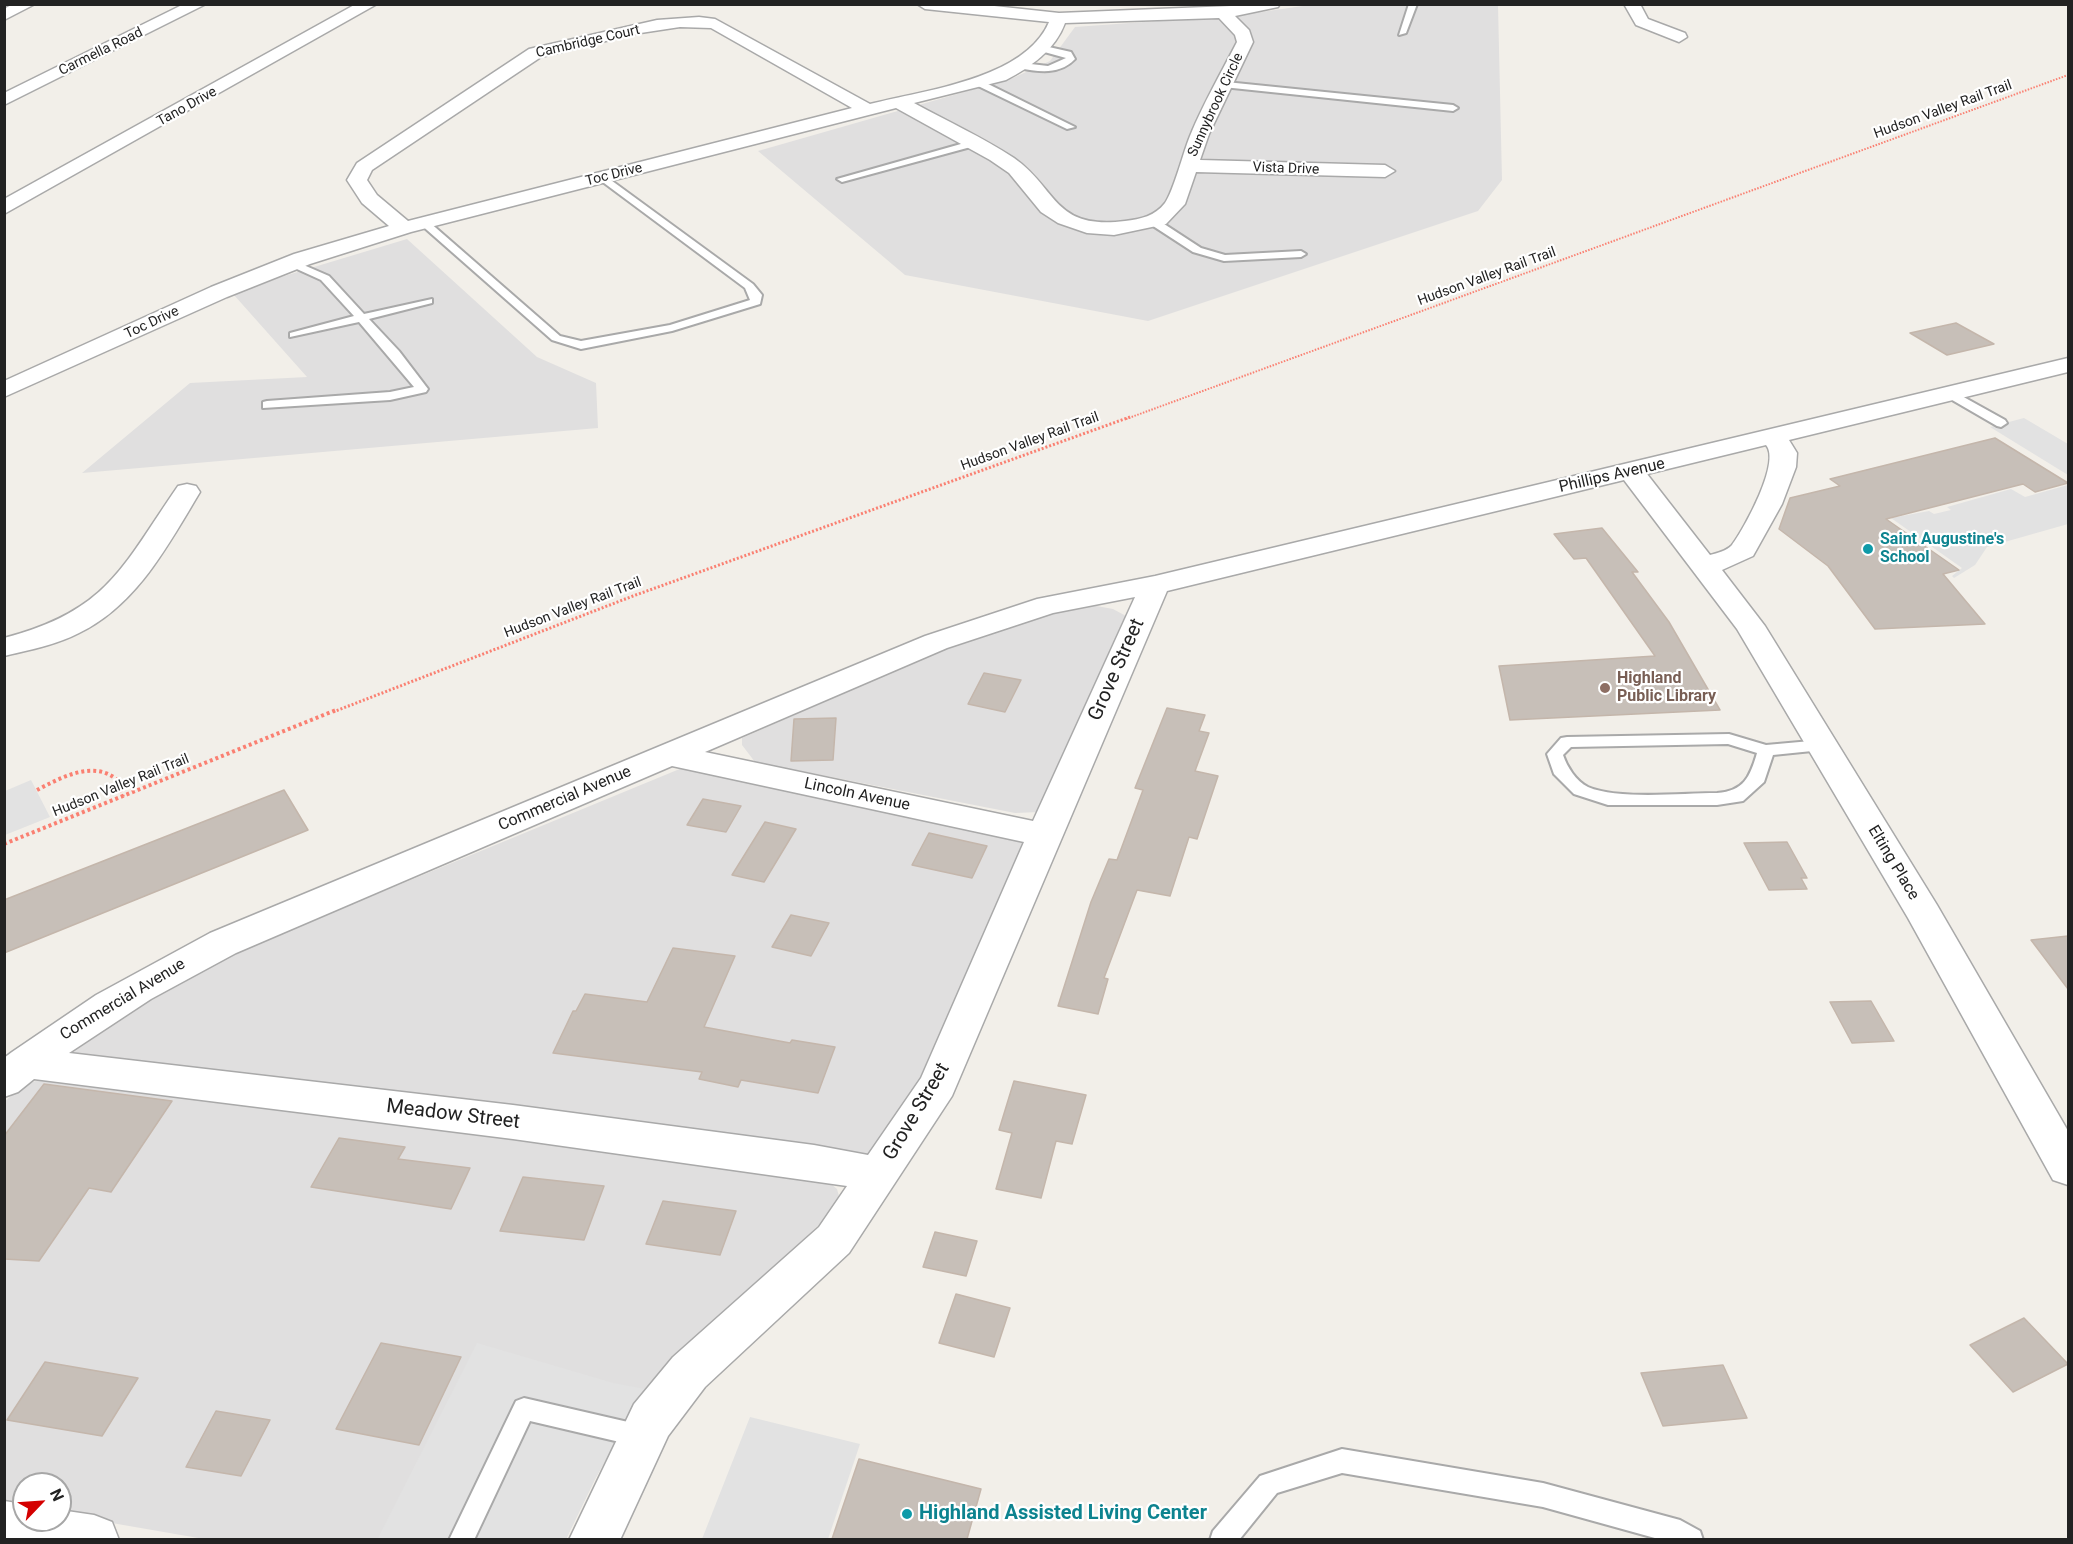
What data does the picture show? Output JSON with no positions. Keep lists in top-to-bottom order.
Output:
{
  "streets": {
    "street": [
      "Cambridge Court",
      "Carmella Road",
      "Sunnybrook Circle",
      "Tano Drive",
      "Vista Drive",
      "Toc Drive",
      "Phillips Avenue",
      "Grove Street",
      "Lincoln Avenue",
      "Commercial Avenue",
      "Elting Place",
      "Meadow Street"
    ],
    "path": ["Hudson Valley Rail Trail"]
  },
  "crossings": [
    ["Cambridge Court", "Toc Drive"],
    ["Sunnybrook Circle", "Vista Drive"],
    ["Phillips Avenue", "Grove Street"],
    ["Phillips Avenue", "Commercial Avenue"],
    ["Phillips Avenue", "Elting Place"],
    ["Grove Street", "Lincoln Avenue"],
    ["Grove Street", "Commercial Avenue"],
    ["Grove Street", "Meadow Street"],
    ["Lincoln Avenue", "Commercial Avenue"],
    ["Commercial Avenue", "Meadow Street"]
  ],
  "places": ["Saint Augustine's School", "Highland Public Library", "Highland Assisted Living Center"],
  "north": "top right"
}
